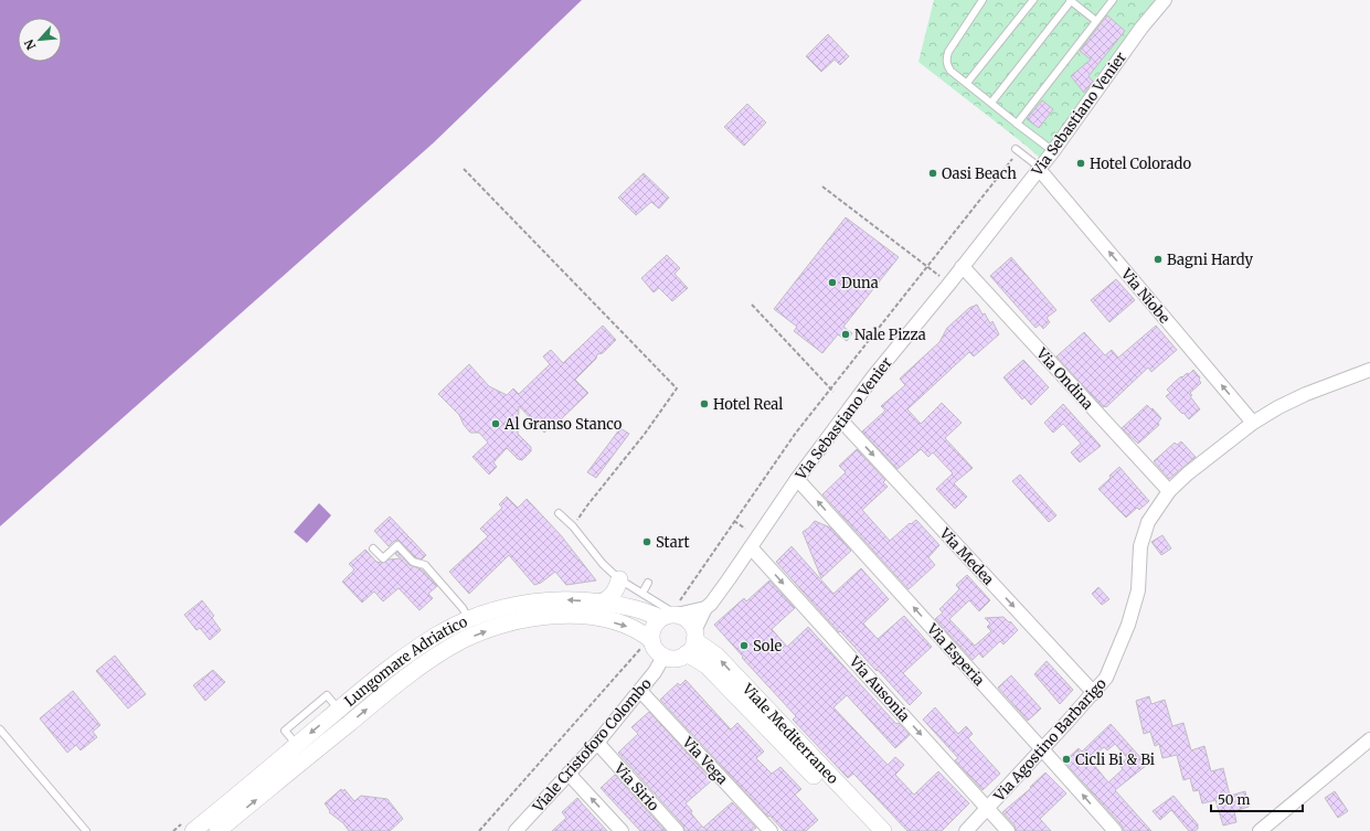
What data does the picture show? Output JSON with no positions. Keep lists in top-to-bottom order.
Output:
{
  "streets": {
    "street": [
      "Via Sebastiano Venier",
      "Via Niobe",
      "Via Ondina",
      "Via Medea",
      "Via Esperia",
      "Lungomare Adriatico",
      "Via Ausonia",
      "Viale Mediterraneo",
      "Via Agostino Barbarigo",
      "Viale Cristoforo Colombo",
      "Via Vega",
      "Via Sirio"
    ]
  },
  "crossings": [
    ["Via Sebastiano Venier", "Via Niobe"],
    ["Via Sebastiano Venier", "Via Ondina"],
    ["Via Sebastiano Venier", "Via Medea"],
    ["Via Sebastiano Venier", "Via Esperia"],
    ["Via Sebastiano Venier", "Lungomare Adriatico"],
    ["Via Sebastiano Venier", "Via Ausonia"],
    ["Via Sebastiano Venier", "Viale Mediterraneo"],
    ["Via Sebastiano Venier", "Viale Cristoforo Colombo"],
    ["Via Niobe", "Via Agostino Barbarigo"],
    ["Via Ondina", "Via Agostino Barbarigo"],
    ["Via Medea", "Via Agostino Barbarigo"],
    ["Via Esperia", "Via Agostino Barbarigo"],
    ["Lungomare Adriatico", "Viale Mediterraneo"],
    ["Lungomare Adriatico", "Viale Cristoforo Colombo"],
    ["Via Ausonia", "Via Agostino Barbarigo"],
    ["Viale Mediterraneo", "Viale Cristoforo Colombo"],
    ["Viale Cristoforo Colombo", "Via Vega"],
    ["Viale Cristoforo Colombo", "Via Sirio"]
  ],
  "one_way": [
    "Via Niobe",
    "Via Medea",
    "Via Esperia",
    "Via Ausonia"
  ],
  "places": [
    "Hotel Colorado",
    "Oasi Beach",
    "Bagni Hardy",
    "Duna",
    "Nale Pizza",
    "Hotel Real",
    "Al Granso Stanco",
    "Start",
    "Sole",
    "Cicli Bi & Bi"
  ],
  "scale_bar": "50 m",
  "north": "bottom left"
}
